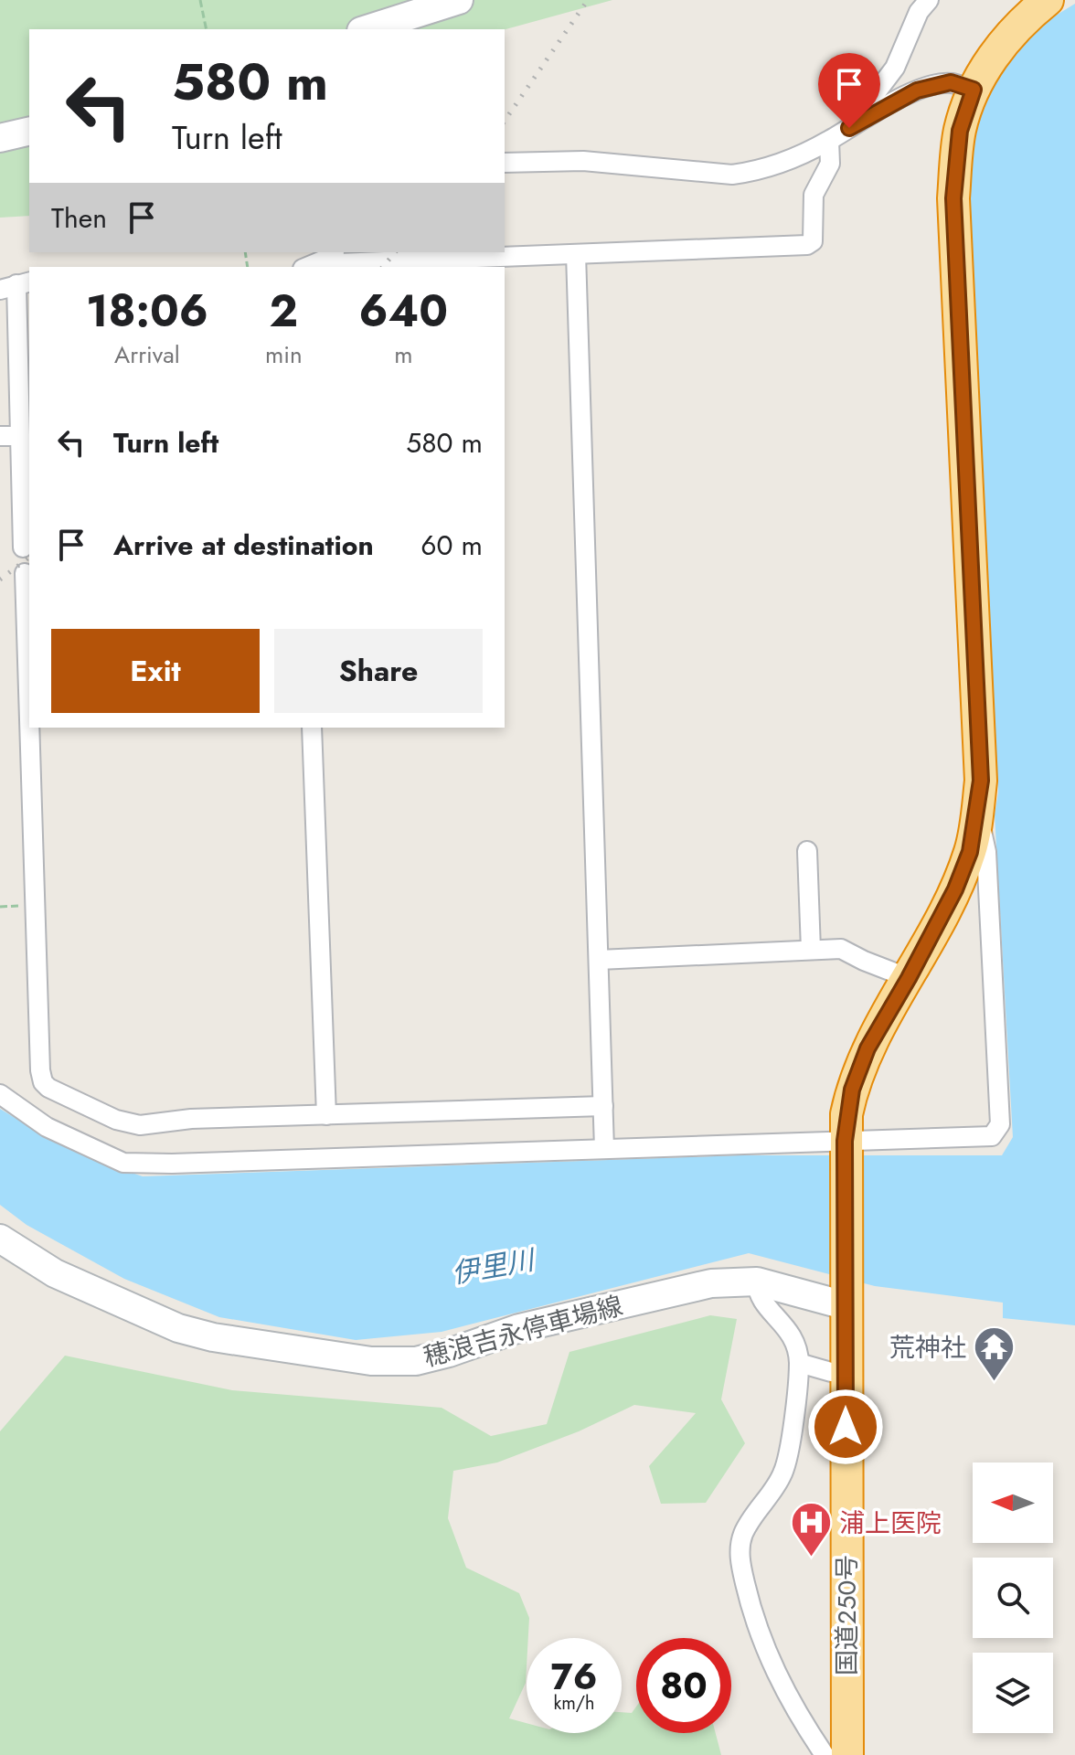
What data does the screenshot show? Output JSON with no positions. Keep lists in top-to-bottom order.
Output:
{
  "streets": {
    "highway": ["国道250号"],
    "main road": ["穂浪吉永停車場線"]
  },
  "crossings": [
    ["穂浪吉永停車場線", "国道250号"]
  ],
  "water": ["伊里川"],
  "places": {
    "temple": ["荒神社"],
    "hospital": ["浦上医院"]
  },
  "north": "left",
  "page": {
    "turn": ["580 m", "Turn left"],
    "then": "Then",
    "eta": [
      "18:06",
      "Arrival",
      "2",
      "min",
      "640",
      "m"
    ],
    "list": [
      {
        "name": "Turn left",
        "value": "580 m"
      },
      {
        "name": "Arrive at destination",
        "value": "60 m"
      }
    ],
    "buttons": ["Exit", "Share"],
    "speed": "76 km/h",
    "limit": "80"
  }
}
